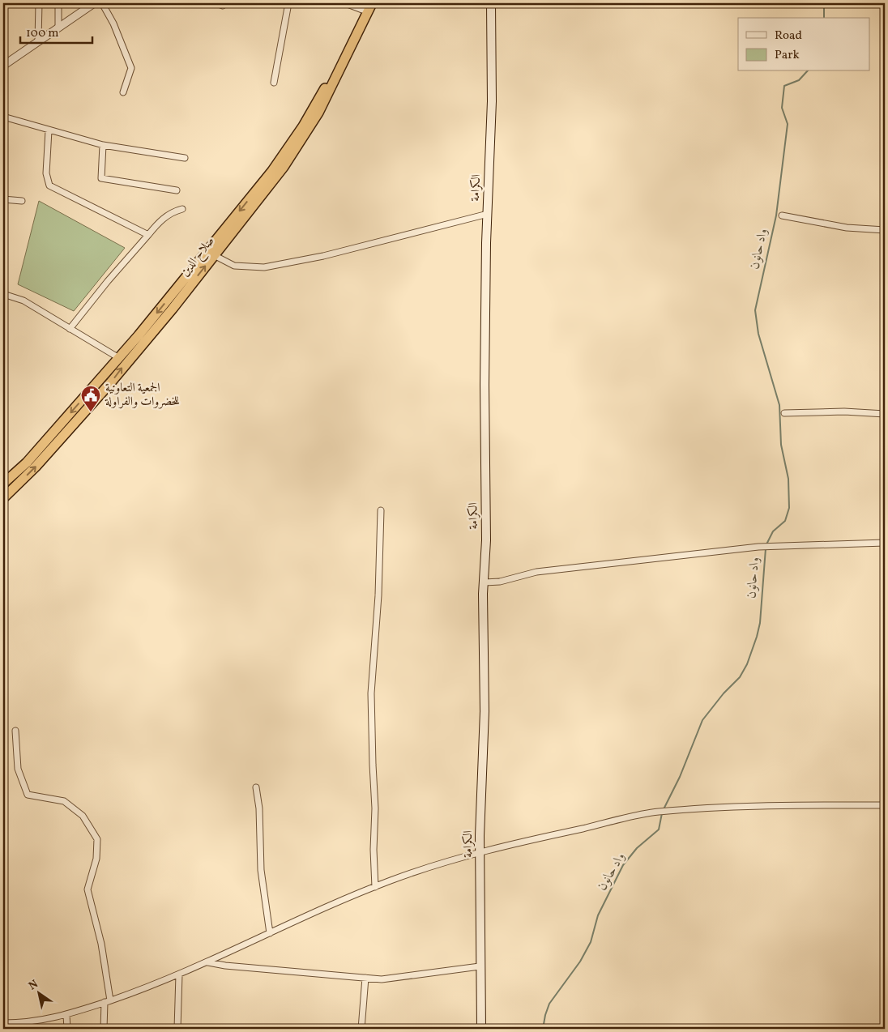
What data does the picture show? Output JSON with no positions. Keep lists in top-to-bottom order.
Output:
{
  "streets": {
    "highway": ["صلاح الدين"],
    "main road": ["الكرامة"]
  },
  "water": ["واد حانون"],
  "places": {
    "public building": ["الجمعية التعاونية للخضروات والفراولة"]
  },
  "legend": ["Road", "Park"],
  "scale_bar": "100 m",
  "north": "top left"
}
